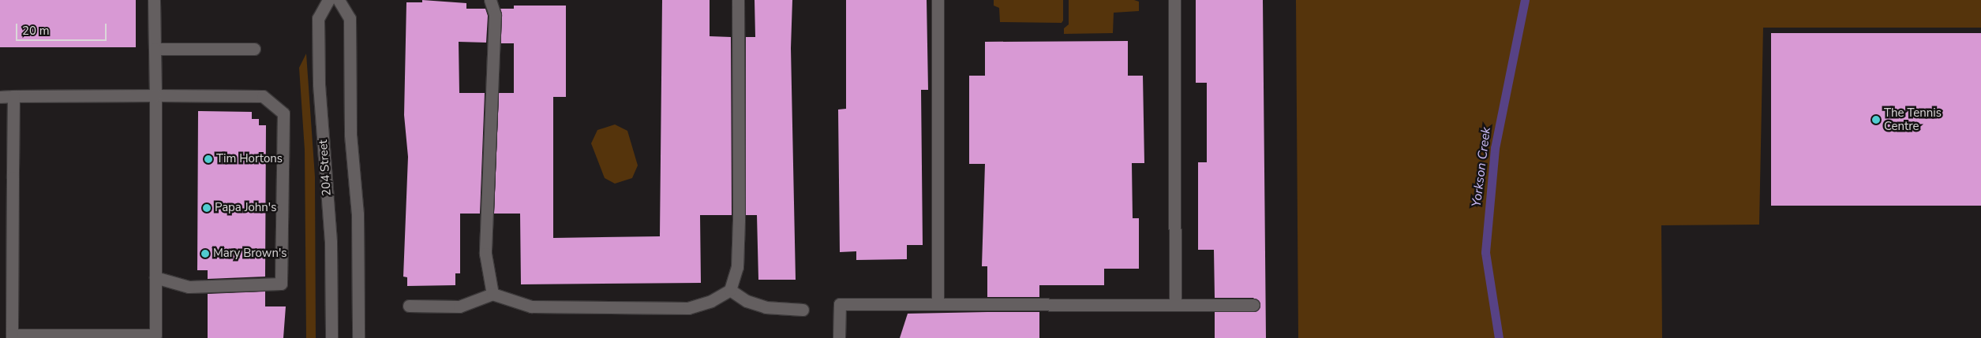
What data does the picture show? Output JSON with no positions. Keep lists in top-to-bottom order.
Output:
{
  "streets": {
    "street": ["204 Street"]
  },
  "water": ["Yorkson Creek"],
  "places": [
    "The Tennis Centre",
    "Tim Hortons",
    "Papa John's",
    "Mary Brown's"
  ],
  "scale_bar": "20 m"
}
